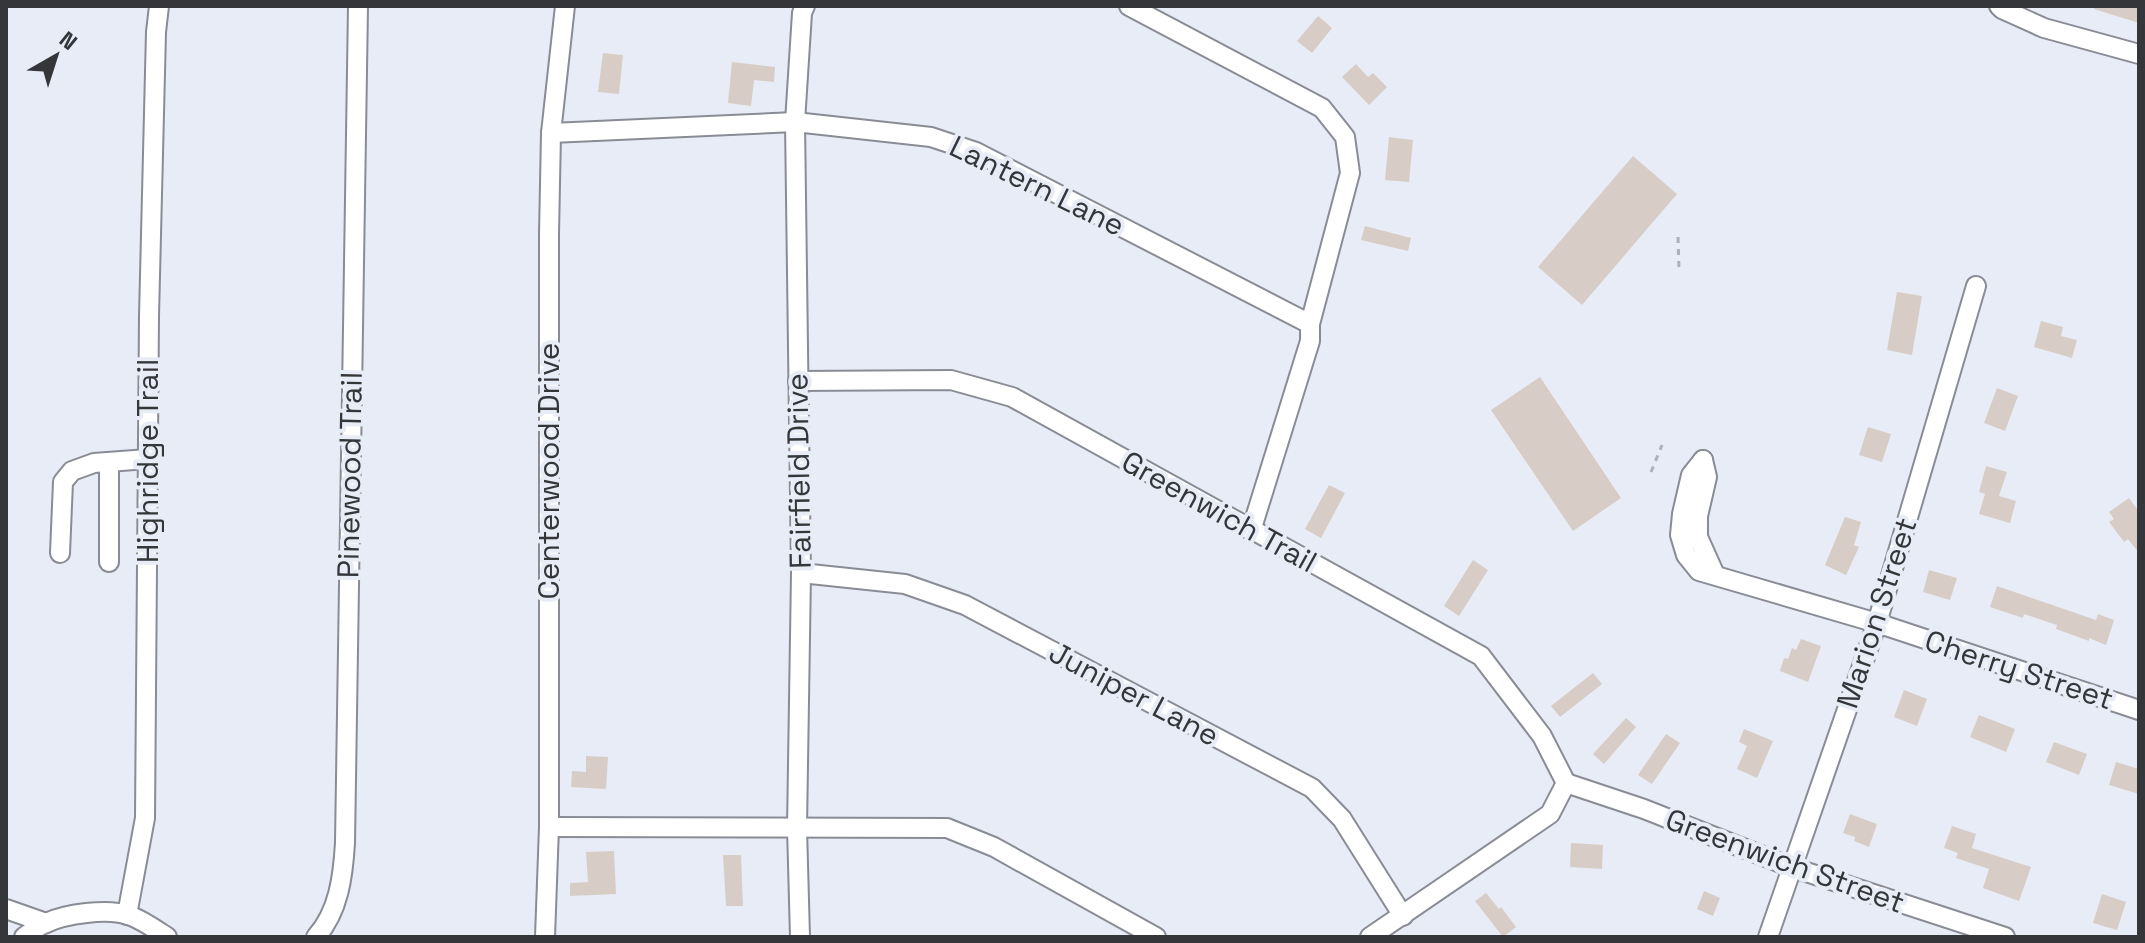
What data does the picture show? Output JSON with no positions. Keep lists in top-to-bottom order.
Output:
{
  "streets": {
    "street": [
      "Lantern Lane",
      "Highridge Trail",
      "Centerwood Drive",
      "Fairfield Drive",
      "Pinewood Trail",
      "Greenwich Trail",
      "Marion Street",
      "Cherry Street",
      "Juniper Lane",
      "Greenwich Street"
    ]
  },
  "crossings": [
    ["Lantern Lane", "Centerwood Drive"],
    ["Lantern Lane", "Fairfield Drive"],
    ["Fairfield Drive", "Greenwich Trail"],
    ["Fairfield Drive", "Juniper Lane"],
    ["Greenwich Trail", "Greenwich Street"],
    ["Marion Street", "Cherry Street"],
    ["Marion Street", "Greenwich Street"]
  ],
  "north": "top right"
}
